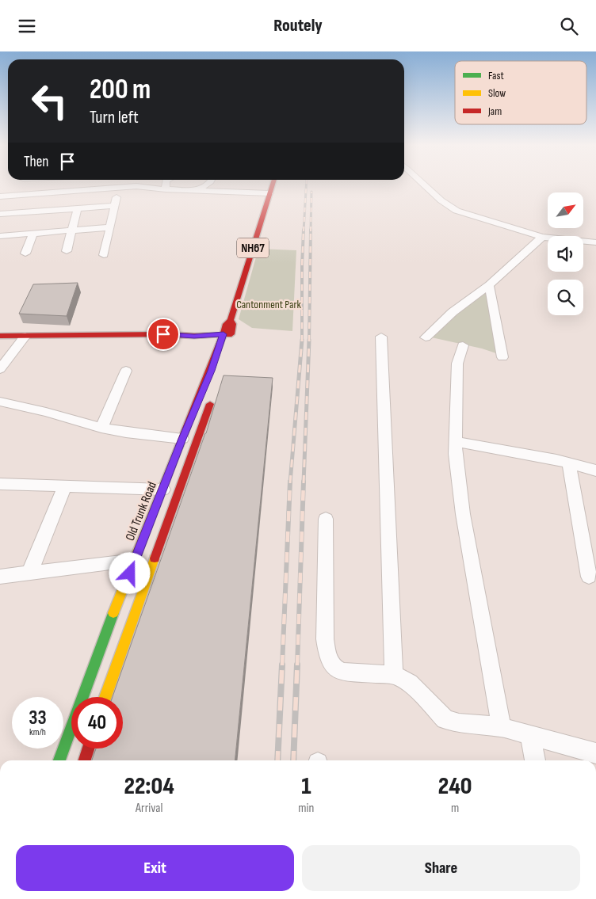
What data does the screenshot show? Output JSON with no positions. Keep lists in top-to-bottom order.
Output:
{
  "streets": {
    "main road": ["NH67", "Old Trunk Road"]
  },
  "crossings": [
    ["NH67", "Old Trunk Road"]
  ],
  "parks": ["Cantonment Park"],
  "legend": ["Fast", "Slow", "Jam"],
  "north": "top right",
  "page": {
    "header": "Routely",
    "turn": ["200 m", "Turn left"],
    "then": "Then",
    "speed": "33 km/h",
    "limit": "40",
    "eta": [
      "22:04",
      "Arrival",
      "1",
      "min",
      "240",
      "m"
    ],
    "buttons": ["Exit", "Share"]
  }
}
